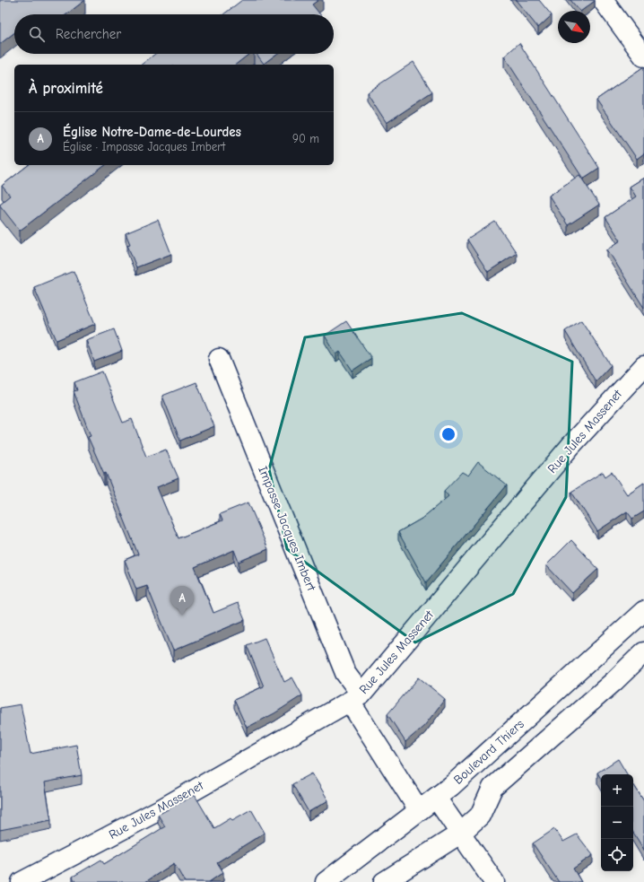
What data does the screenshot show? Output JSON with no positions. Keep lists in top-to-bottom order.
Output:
{
  "streets": {
    "street": ["Rue Jules Massenet", "Impasse Jacques Imbert", "Boulevard Thiers"]
  },
  "crossings": [
    ["Rue Jules Massenet", "Impasse Jacques Imbert"],
    ["Impasse Jacques Imbert", "Boulevard Thiers"]
  ],
  "north": "bottom right",
  "page": {
    "search": "Rechercher",
    "heading": "À proximité",
    "list": [
      {
        "mark": "A",
        "name": "Église Notre-Dame-de-Lourdes",
        "note": "Église · Impasse Jacques Imbert",
        "value": "90 m"
      }
    ],
    "pins": "A",
    "map_buttons": ["+", "−"]
  }
}
